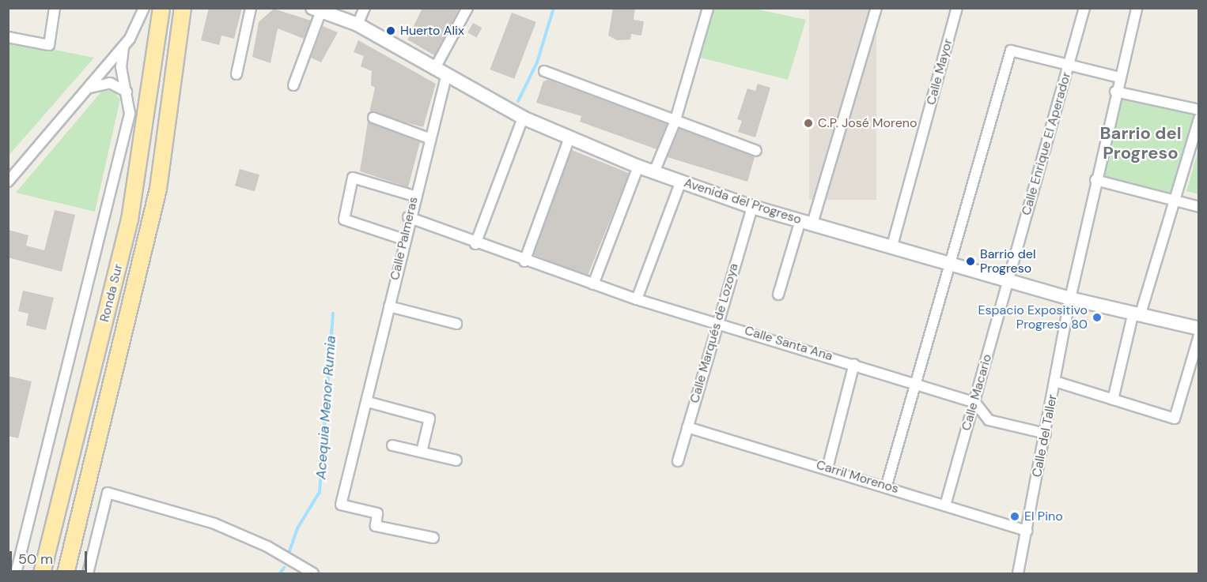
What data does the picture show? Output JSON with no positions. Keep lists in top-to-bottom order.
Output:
{
  "streets": {
    "main road": ["Avenida del Progreso", "Ronda Sur"],
    "street": [
      "Calle Mayor",
      "Calle Enrique El Aperador",
      "Calle Palmeras",
      "Calle Marqués de Lozoya",
      "Calle Santa Ana",
      "Calle Macario",
      "Calle del Taller",
      "Carril Morenos"
    ]
  },
  "crossings": [
    ["Calle Mayor", "Avenida del Progreso"],
    ["Calle Enrique El Aperador", "Avenida del Progreso"],
    ["Calle Enrique El Aperador", "Calle Macario"],
    ["Avenida del Progreso", "Calle Palmeras"],
    ["Avenida del Progreso", "Calle Marqués de Lozoya"],
    ["Avenida del Progreso", "Calle Macario"],
    ["Avenida del Progreso", "Calle del Taller"],
    ["Calle Palmeras", "Calle Santa Ana"],
    ["Calle Marqués de Lozoya", "Calle Santa Ana"],
    ["Calle Marqués de Lozoya", "Carril Morenos"],
    ["Calle Santa Ana", "Calle Macario"],
    ["Calle Macario", "Carril Morenos"],
    ["Calle del Taller", "Carril Morenos"]
  ],
  "districts": ["Barrio del Progreso"],
  "water": ["Acequia Menor Rumia"],
  "places": [
    "Huerto Alix",
    "C.P. José Moreno",
    "Barrio del Progreso",
    "Espacio Expositivo Progreso 80",
    "El Pino"
  ],
  "scale_bar": "50 m"
}
